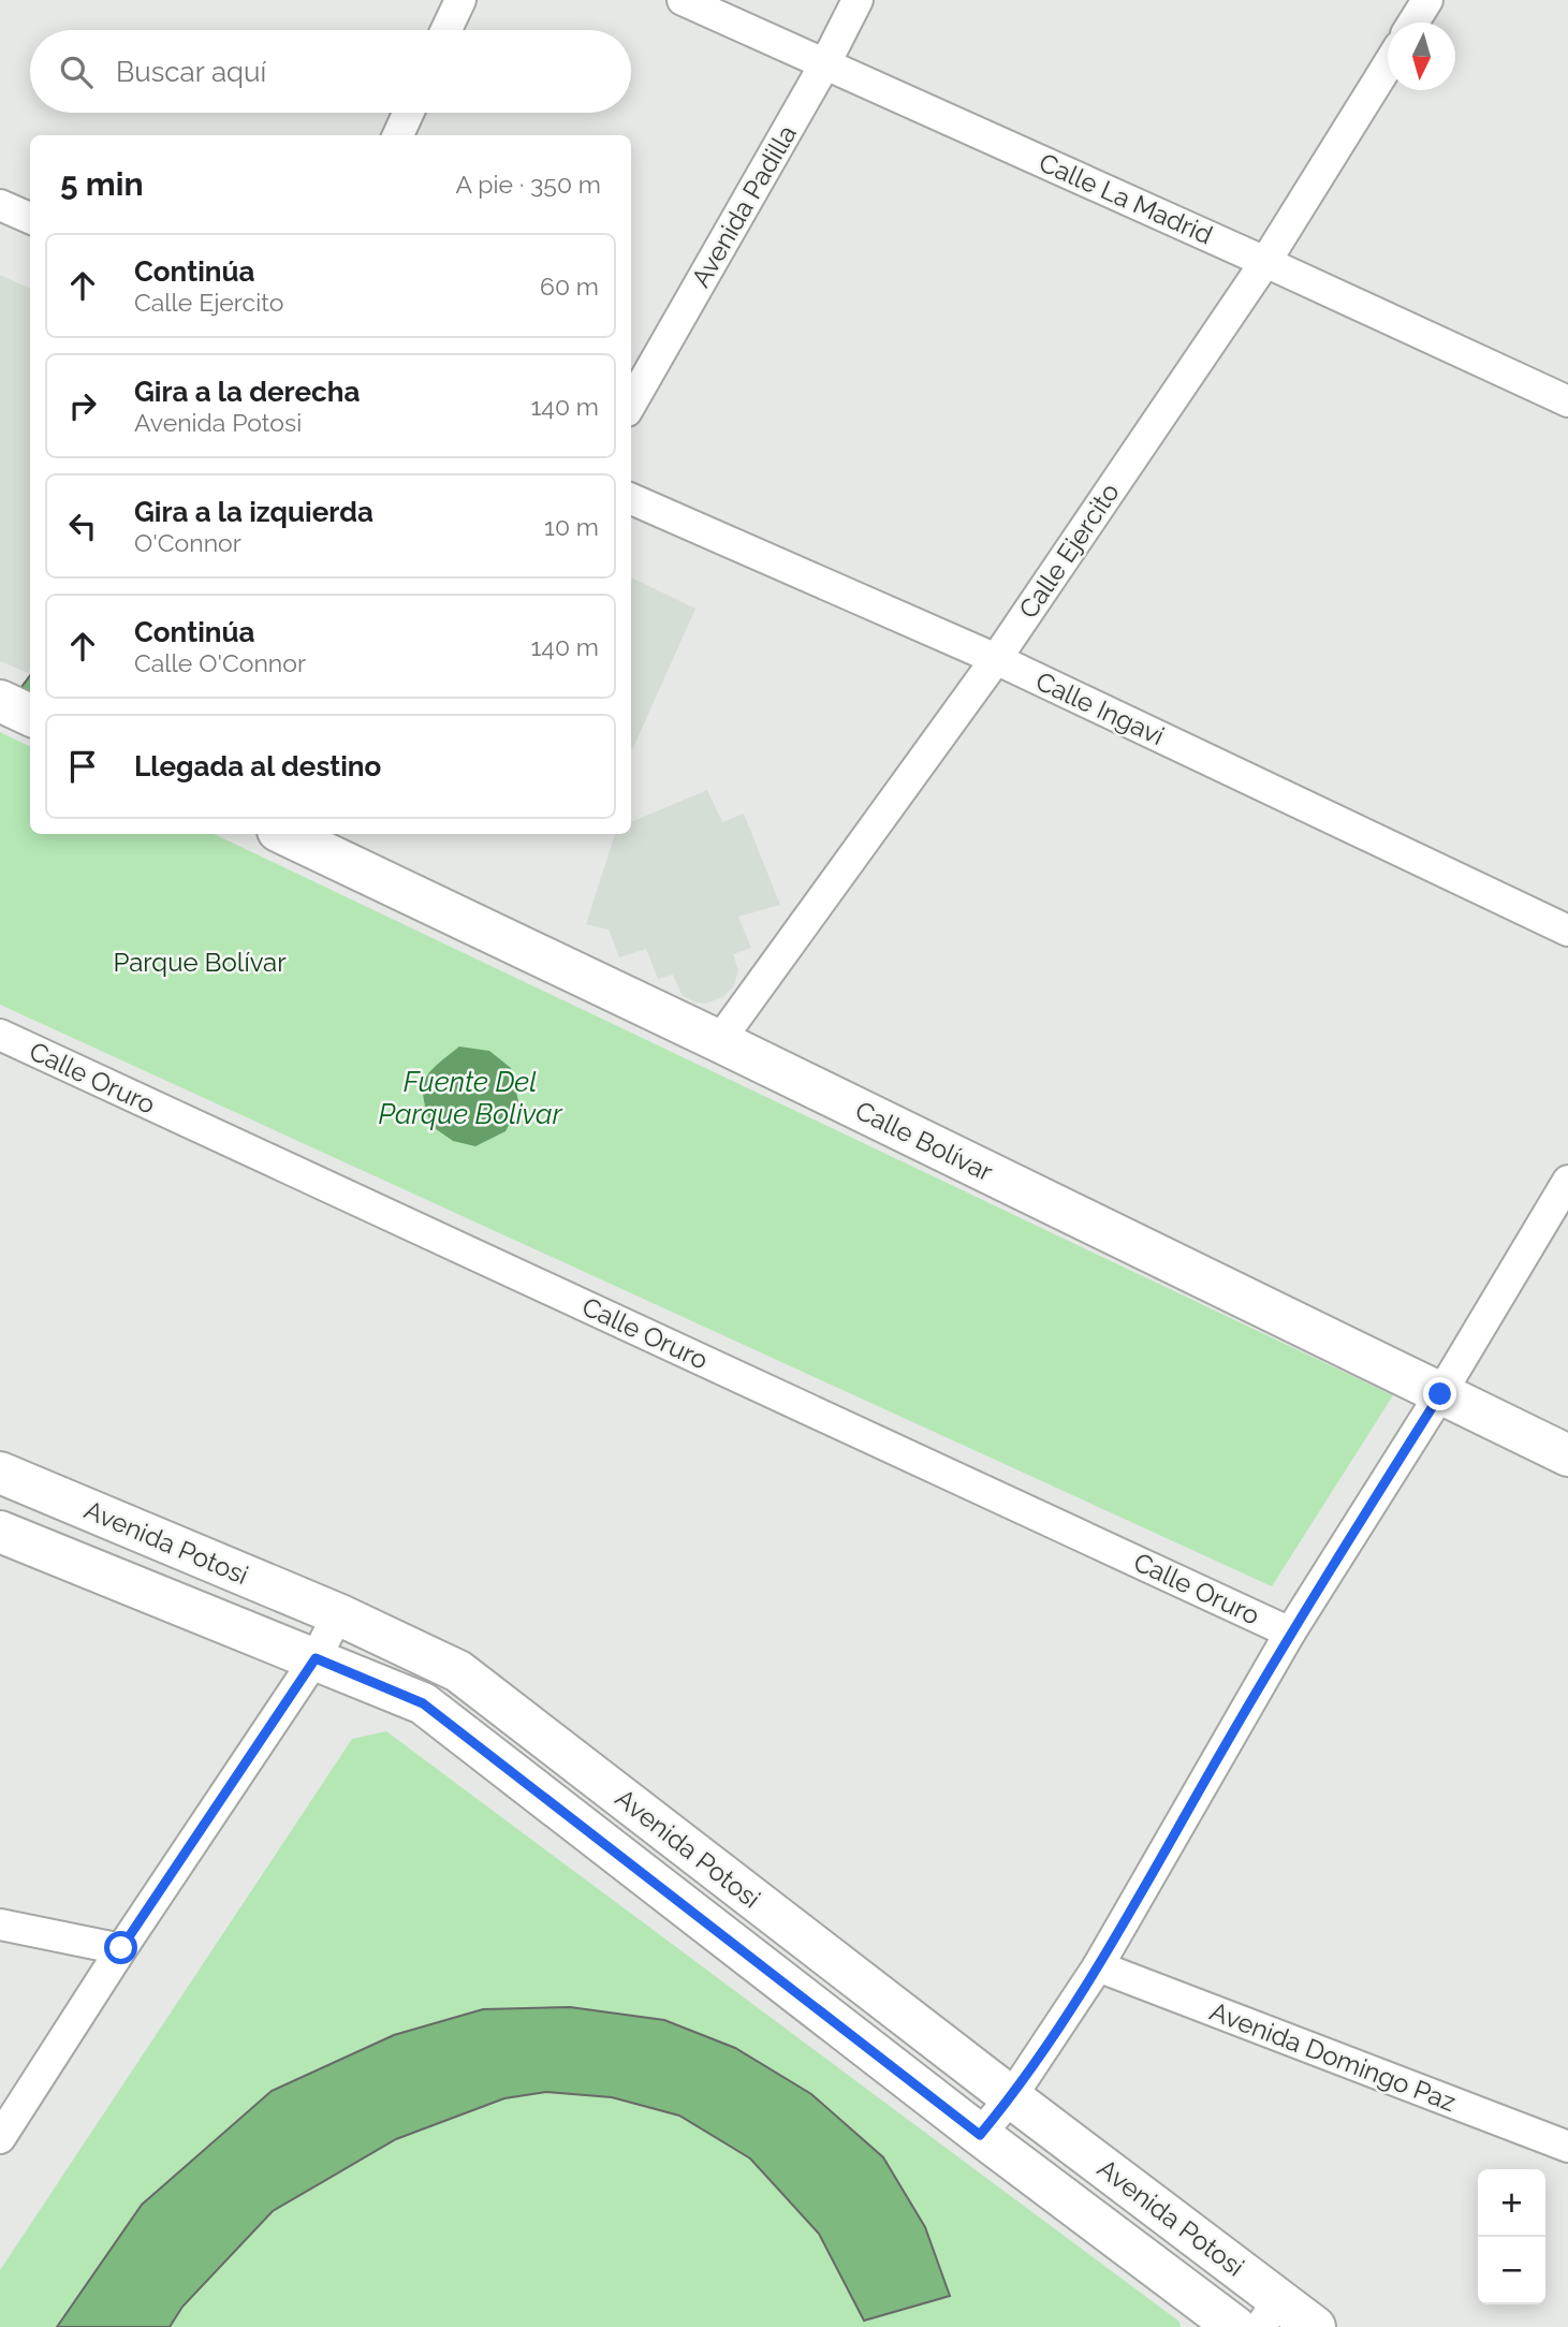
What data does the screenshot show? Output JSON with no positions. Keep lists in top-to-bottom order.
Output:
{
  "streets": {
    "street": [
      "Calle La Madrid",
      "Avenida Padilla",
      "Calle Ejercito",
      "Calle Ingavi",
      "Calle Oruro",
      "Calle Bolívar",
      "Avenida Potosi",
      "Avenida Domingo Paz"
    ]
  },
  "crossings": [
    ["Calle La Madrid", "Avenida Padilla"],
    ["Calle La Madrid", "Calle Ejercito"],
    ["Calle Ejercito", "Calle Ingavi"],
    ["Calle Ejercito", "Calle Bolívar"]
  ],
  "water": ["Fuente Del Parque Bolivar"],
  "parks": ["Parque Bolívar"],
  "north": "bottom",
  "page": {
    "search": "Buscar aquí",
    "heading": ["5 min", "A pie · 350 m"],
    "list": [
      ["Continúa", "Calle Ejercito", "60 m"],
      ["Gira a la derecha", "Avenida Potosi", "140 m"],
      ["Gira a la izquierda", "O'Connor", "10 m"],
      ["Continúa", "Calle O'Connor", "140 m"],
      "Llegada al destino"
    ],
    "map_buttons": ["+", "−"]
  }
}
